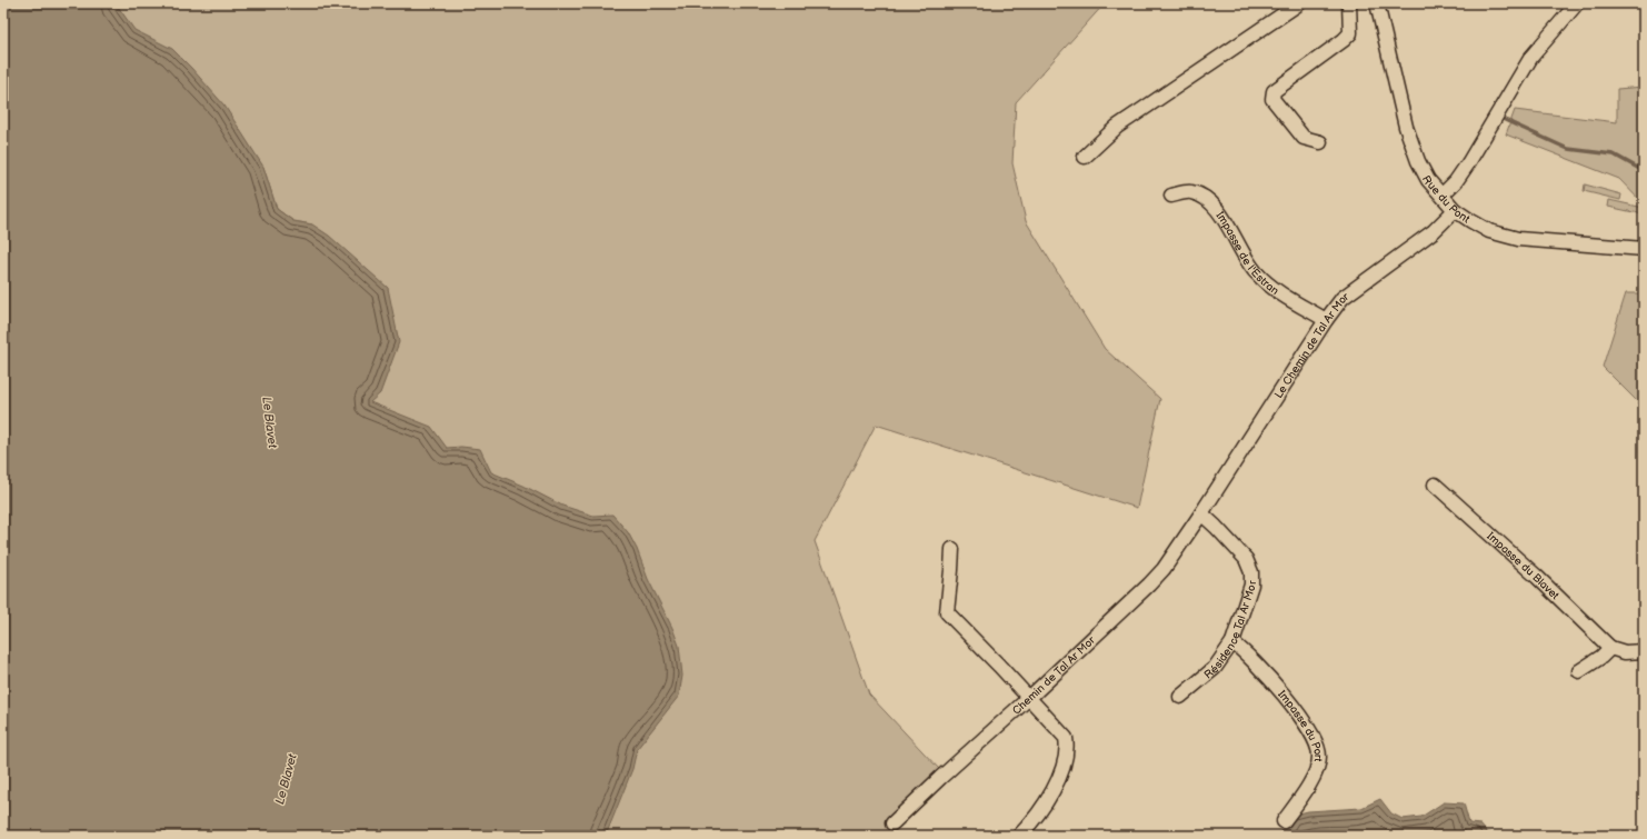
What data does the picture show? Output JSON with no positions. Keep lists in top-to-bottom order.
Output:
{
  "streets": {
    "street": [
      "Rue du Pont",
      "Impasse de l'Estran",
      "Le Chemin de Tal Ar Mor",
      "Impasse du Blavet",
      "Résidence Tal Ar Mor",
      "Chemin de Tal Ar Mor",
      "Impasse du Port"
    ]
  },
  "crossings": [
    ["Rue du Pont", "Le Chemin de Tal Ar Mor"],
    ["Impasse de l'Estran", "Le Chemin de Tal Ar Mor"],
    ["Le Chemin de Tal Ar Mor", "Résidence Tal Ar Mor"],
    ["Le Chemin de Tal Ar Mor", "Chemin de Tal Ar Mor"],
    ["Résidence Tal Ar Mor", "Chemin de Tal Ar Mor"],
    ["Résidence Tal Ar Mor", "Impasse du Port"]
  ],
  "water": ["Le Blavet"]
}
